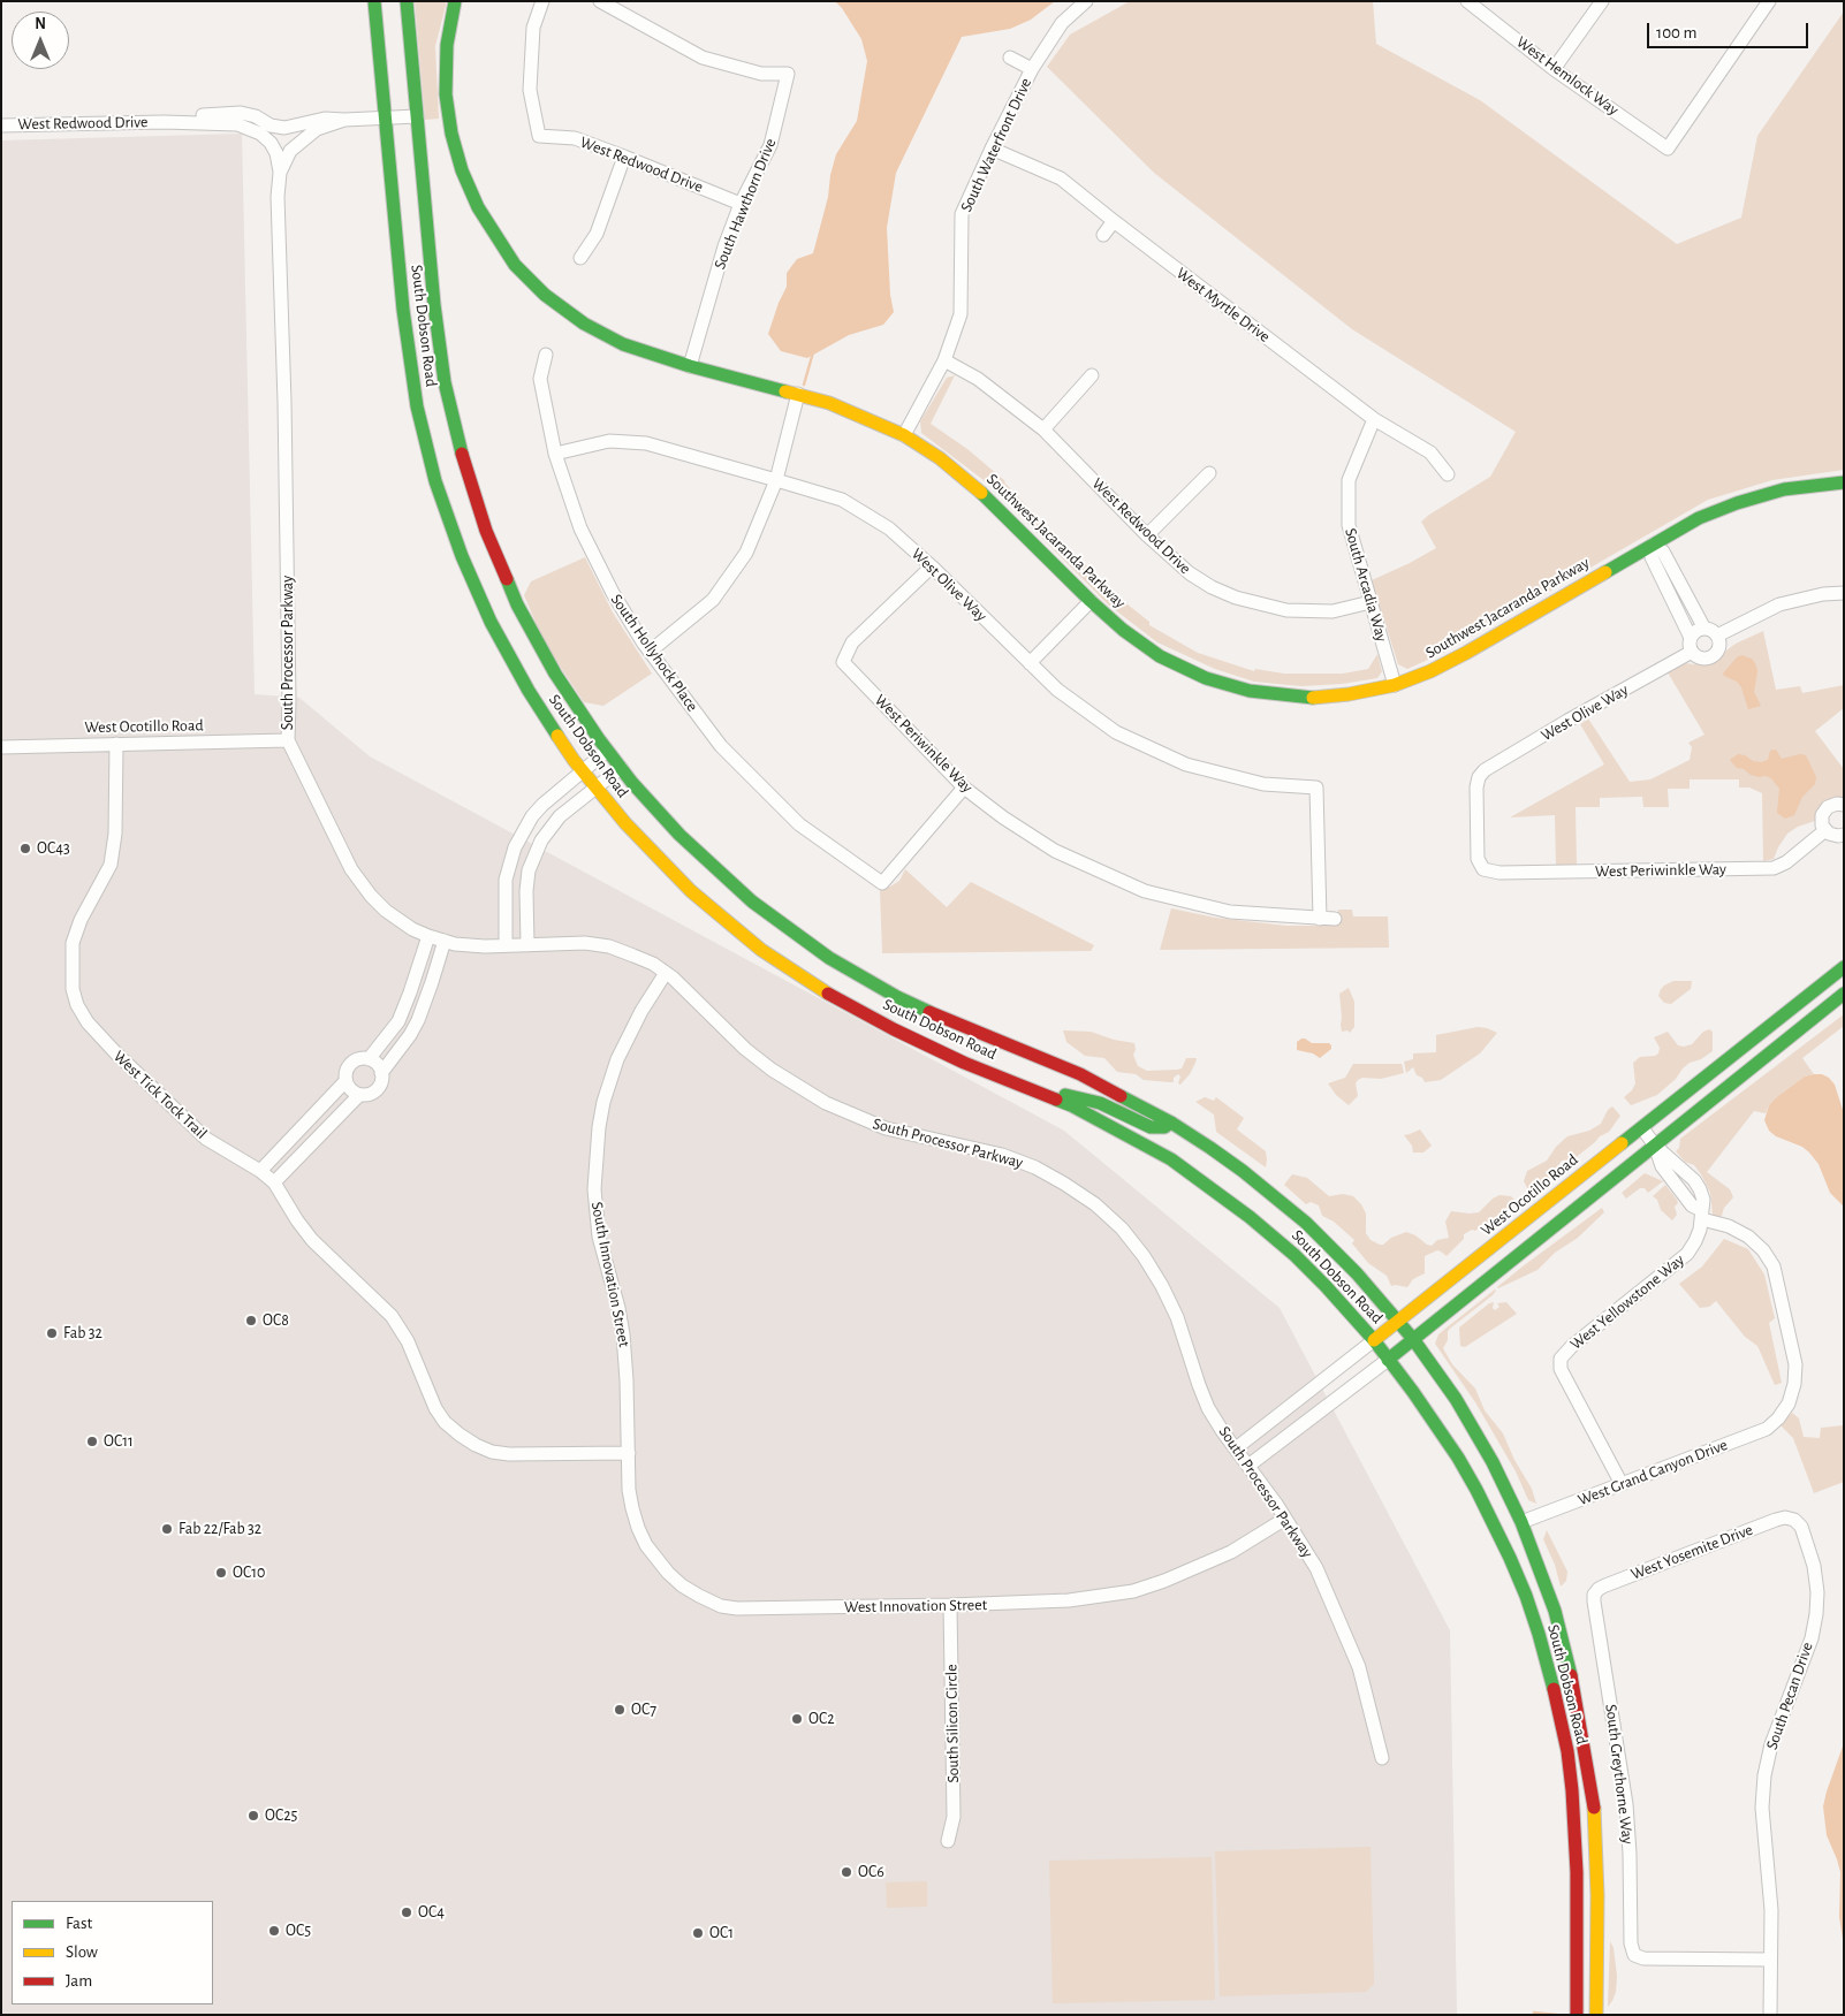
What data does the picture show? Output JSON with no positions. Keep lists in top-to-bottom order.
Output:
{
  "streets": {
    "main road": ["South Dobson Road", "Southwest Jacaranda Parkway", "West Ocotillo Road"],
    "street": [
      "West Hemlock Way",
      "West Redwood Drive",
      "South Waterfront Drive",
      "South Hawthorn Drive",
      "West Myrtle Drive",
      "West Olive Way",
      "South Arcadia Way",
      "South Processor Parkway",
      "South Hollyhock Place",
      "West Periwinkle Way",
      "West Tick Tock Trail",
      "South Innovation Street",
      "West Yellowstone Way",
      "West Grand Canyon Drive",
      "West Yosemite Drive",
      "West Innovation Street",
      "South Pecan Drive",
      "South Silicon Circle",
      "South Greythorne Way"
    ]
  },
  "crossings": [
    ["West Redwood Drive", "South Waterfront Drive"],
    ["West Redwood Drive", "South Hawthorn Drive"],
    ["West Redwood Drive", "South Dobson Road"],
    ["West Redwood Drive", "South Arcadia Way"],
    ["West Redwood Drive", "South Processor Parkway"],
    ["South Waterfront Drive", "West Myrtle Drive"],
    ["South Waterfront Drive", "Southwest Jacaranda Parkway"],
    ["South Hawthorn Drive", "Southwest Jacaranda Parkway"],
    ["West Myrtle Drive", "South Arcadia Way"],
    ["South Dobson Road", "West Ocotillo Road"],
    ["South Dobson Road", "West Grand Canyon Drive"],
    ["Southwest Jacaranda Parkway", "South Arcadia Way"],
    ["West Olive Way", "South Hollyhock Place"],
    ["West Olive Way", "West Periwinkle Way"],
    ["South Processor Parkway", "West Ocotillo Road"],
    ["South Processor Parkway", "South Innovation Street"],
    ["South Processor Parkway", "West Innovation Street"],
    ["South Hollyhock Place", "West Periwinkle Way"],
    ["West Ocotillo Road", "West Tick Tock Trail"],
    ["West Tick Tock Trail", "South Innovation Street"],
    ["West Tick Tock Trail", "West Innovation Street"],
    ["South Innovation Street", "West Innovation Street"],
    ["West Yellowstone Way", "West Grand Canyon Drive"],
    ["West Yosemite Drive", "South Pecan Drive"],
    ["West Yosemite Drive", "South Greythorne Way"],
    ["West Innovation Street", "South Silicon Circle"],
    ["South Pecan Drive", "South Greythorne Way"]
  ],
  "places": [
    "OC43",
    "OC8",
    "Fab 32",
    "OC11",
    "Fab 22/Fab 32",
    "OC10",
    "OC7",
    "OC2",
    "OC25",
    "OC6",
    "OC4",
    "OC5",
    "OC1"
  ],
  "legend": ["Fast", "Slow", "Jam"],
  "scale_bar": "100 m",
  "north": "top"
}
